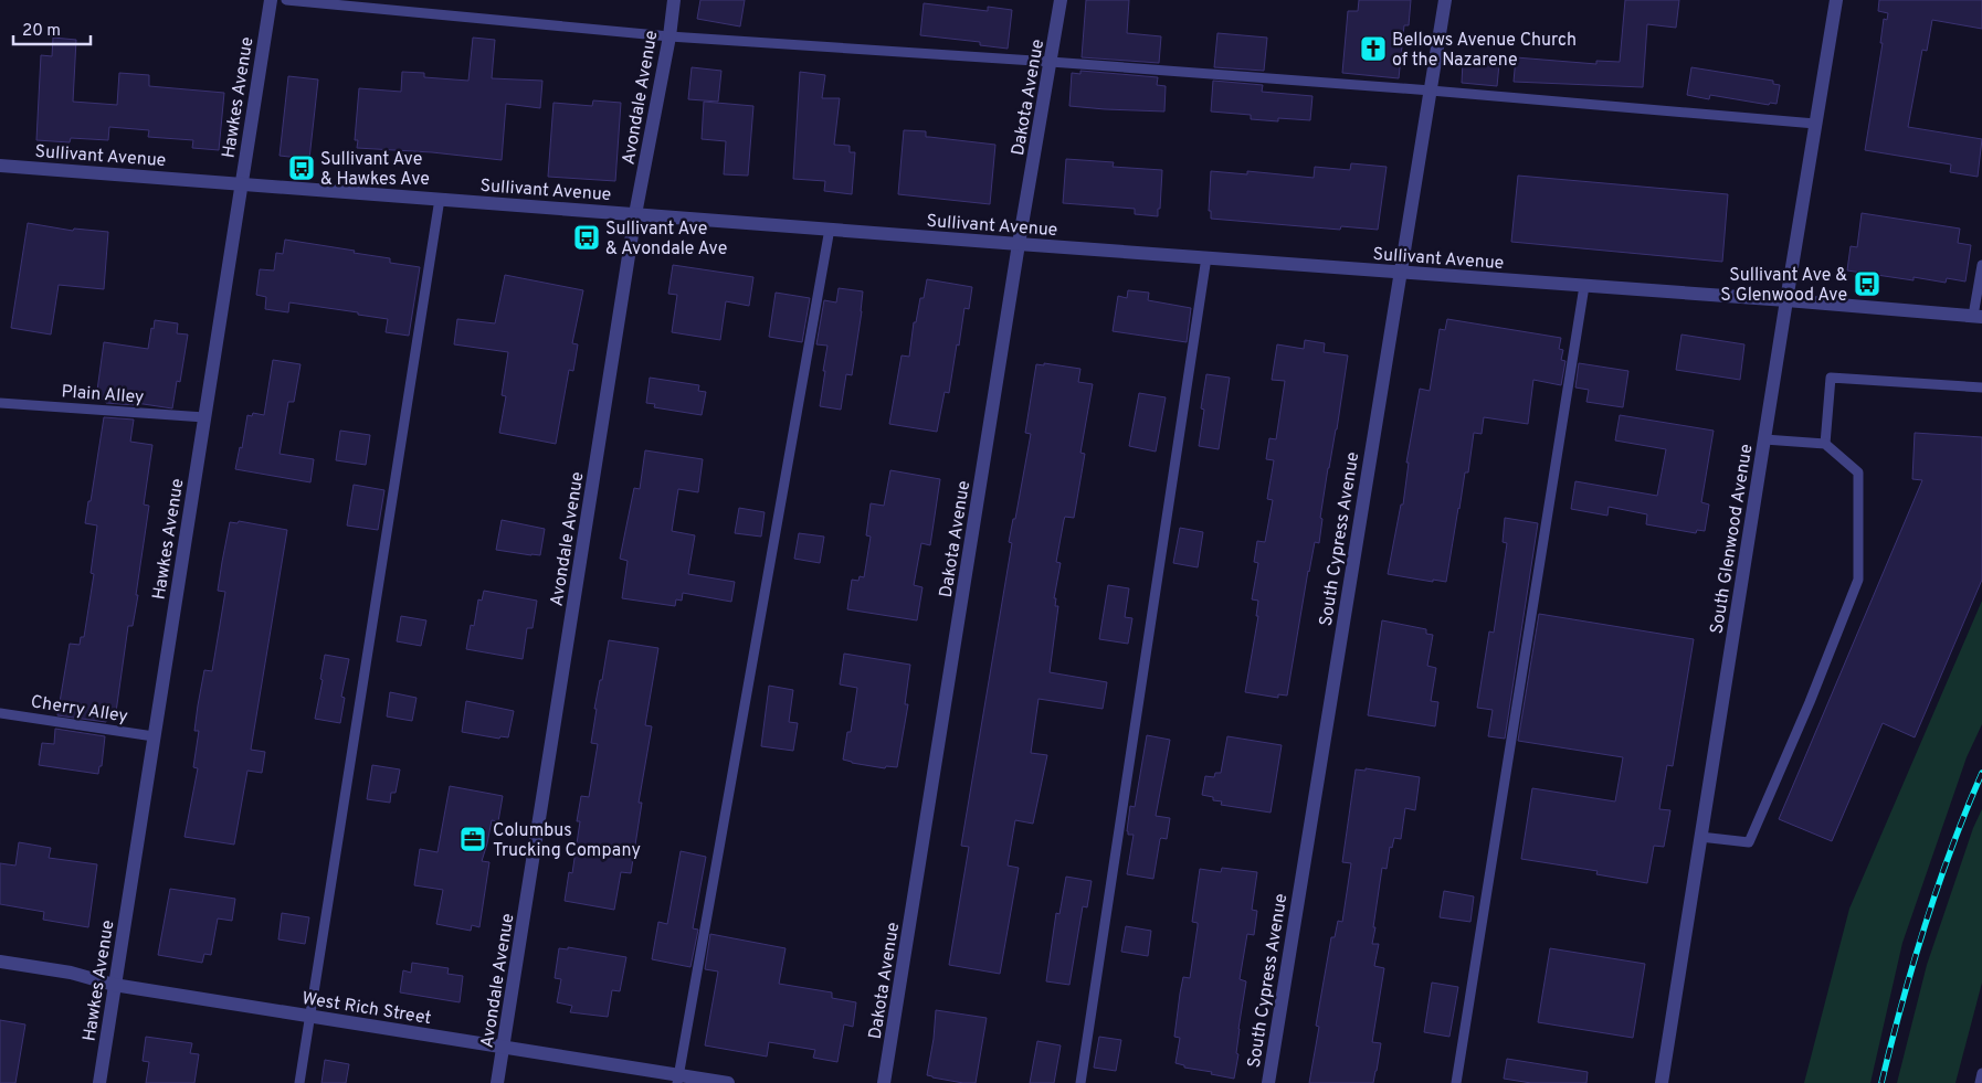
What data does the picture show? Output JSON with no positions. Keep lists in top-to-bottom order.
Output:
{
  "streets": {
    "street": [
      "Hawkes Avenue",
      "Avondale Avenue",
      "Dakota Avenue",
      "Sullivant Avenue",
      "South Cypress Avenue",
      "South Glenwood Avenue",
      "West Rich Street"
    ],
    "lane": ["Plain Alley", "Cherry Alley"]
  },
  "crossings": [
    ["Hawkes Avenue", "Sullivant Avenue"],
    ["Hawkes Avenue", "Plain Alley"],
    ["Hawkes Avenue", "Cherry Alley"],
    ["Hawkes Avenue", "West Rich Street"],
    ["Avondale Avenue", "Sullivant Avenue"],
    ["Avondale Avenue", "West Rich Street"],
    ["Dakota Avenue", "Sullivant Avenue"],
    ["Sullivant Avenue", "South Cypress Avenue"],
    ["Sullivant Avenue", "South Glenwood Avenue"]
  ],
  "places": {
    "church": ["Bellows Avenue Church of the Nazarene"],
    "bus stop": ["Sullivant Ave & Hawkes Ave", "Sullivant Ave & Avondale Ave", "Sullivant Ave & S Glenwood Ave"],
    "office": ["Columbus Trucking Company"]
  },
  "scale_bar": "20 m"
}
